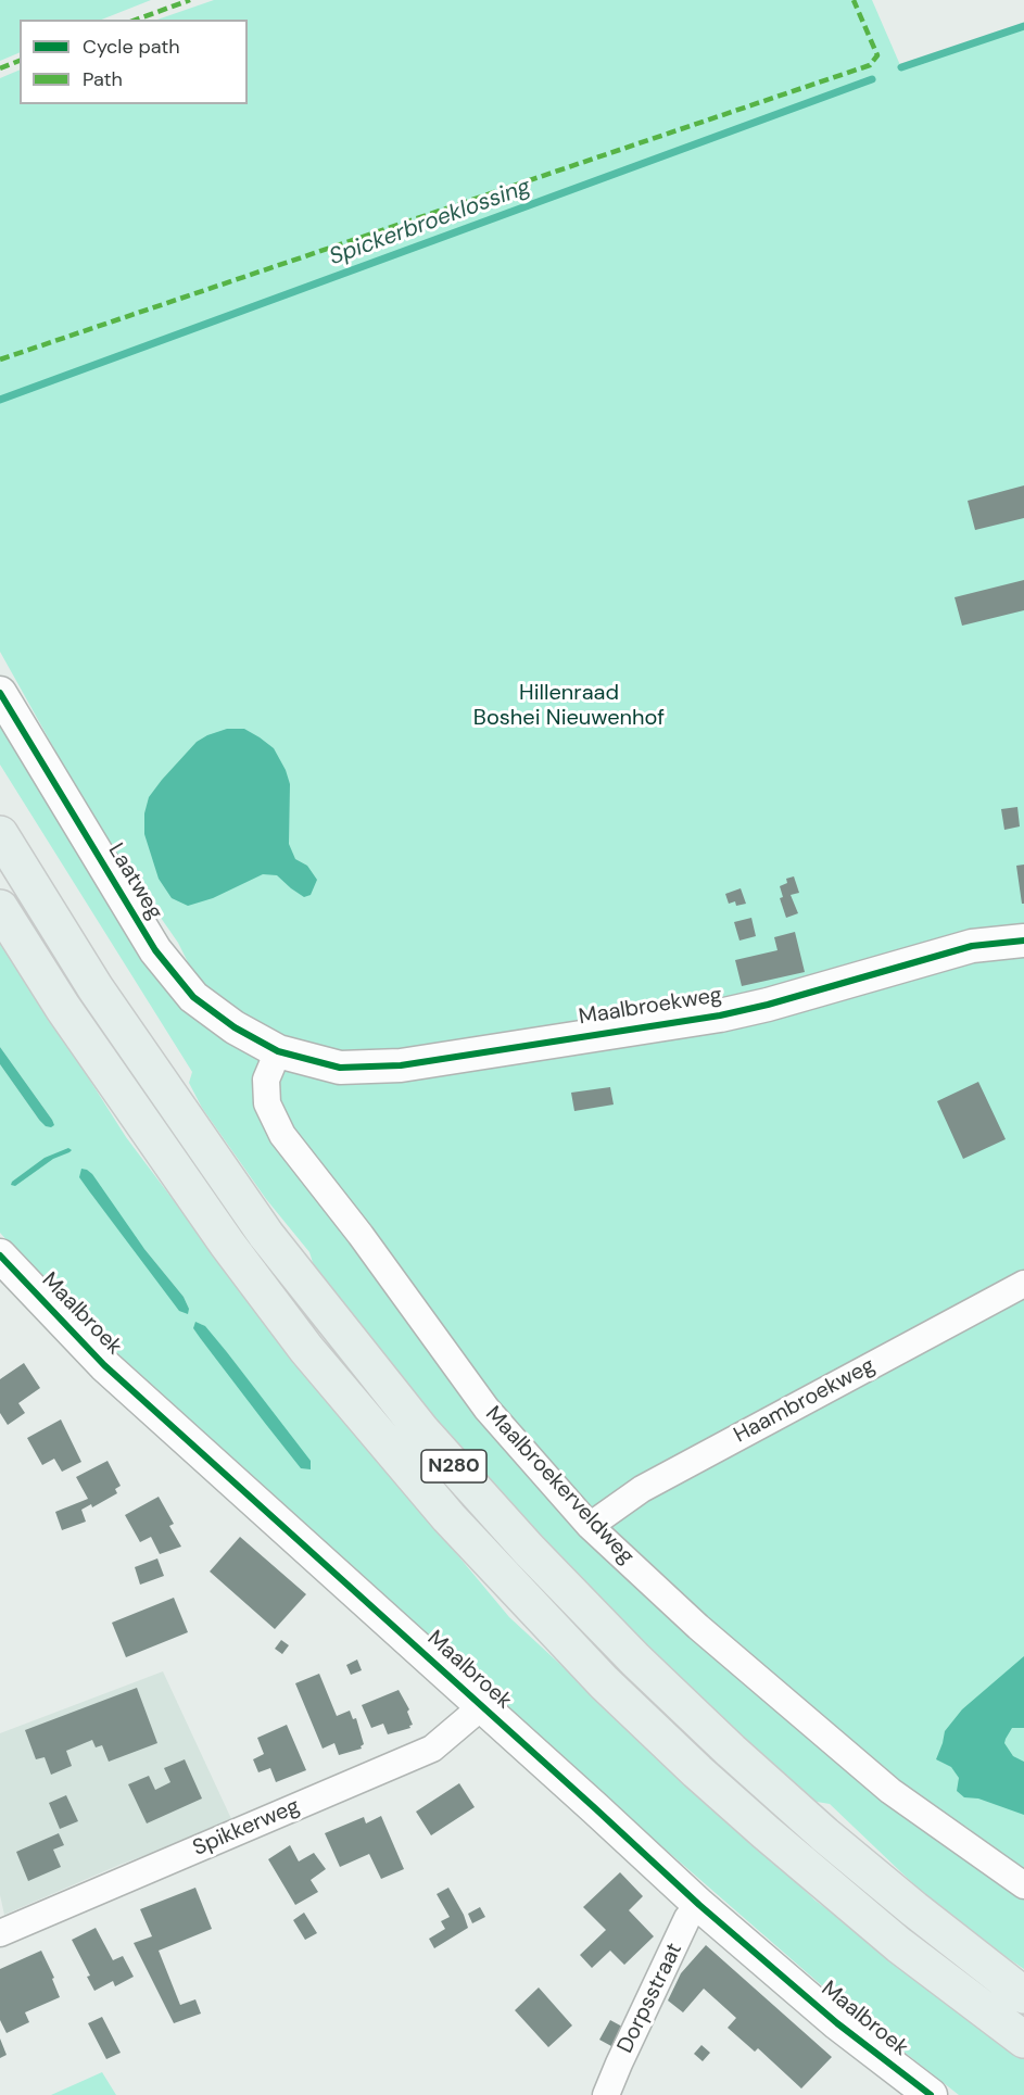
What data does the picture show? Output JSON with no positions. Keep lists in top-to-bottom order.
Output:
{
  "streets": {
    "highway": ["N280"],
    "street": [
      "Laatweg",
      "Maalbroekweg",
      "Maalbroek",
      "Haambroekweg",
      "Maalbroekerveldweg",
      "Spikkerweg",
      "Dorpsstraat"
    ]
  },
  "crossings": [
    ["Laatweg", "Maalbroekweg"],
    ["Laatweg", "Maalbroekerveldweg"],
    ["Maalbroekweg", "Maalbroekerveldweg"],
    ["Maalbroek", "Spikkerweg"],
    ["Maalbroek", "Dorpsstraat"],
    ["Haambroekweg", "Maalbroekerveldweg"]
  ],
  "water": ["Spickerbroeklossing"],
  "parks": ["Hillenraad Boshei Nieuwenhof"],
  "legend": ["Cycle path", "Path"]
}
